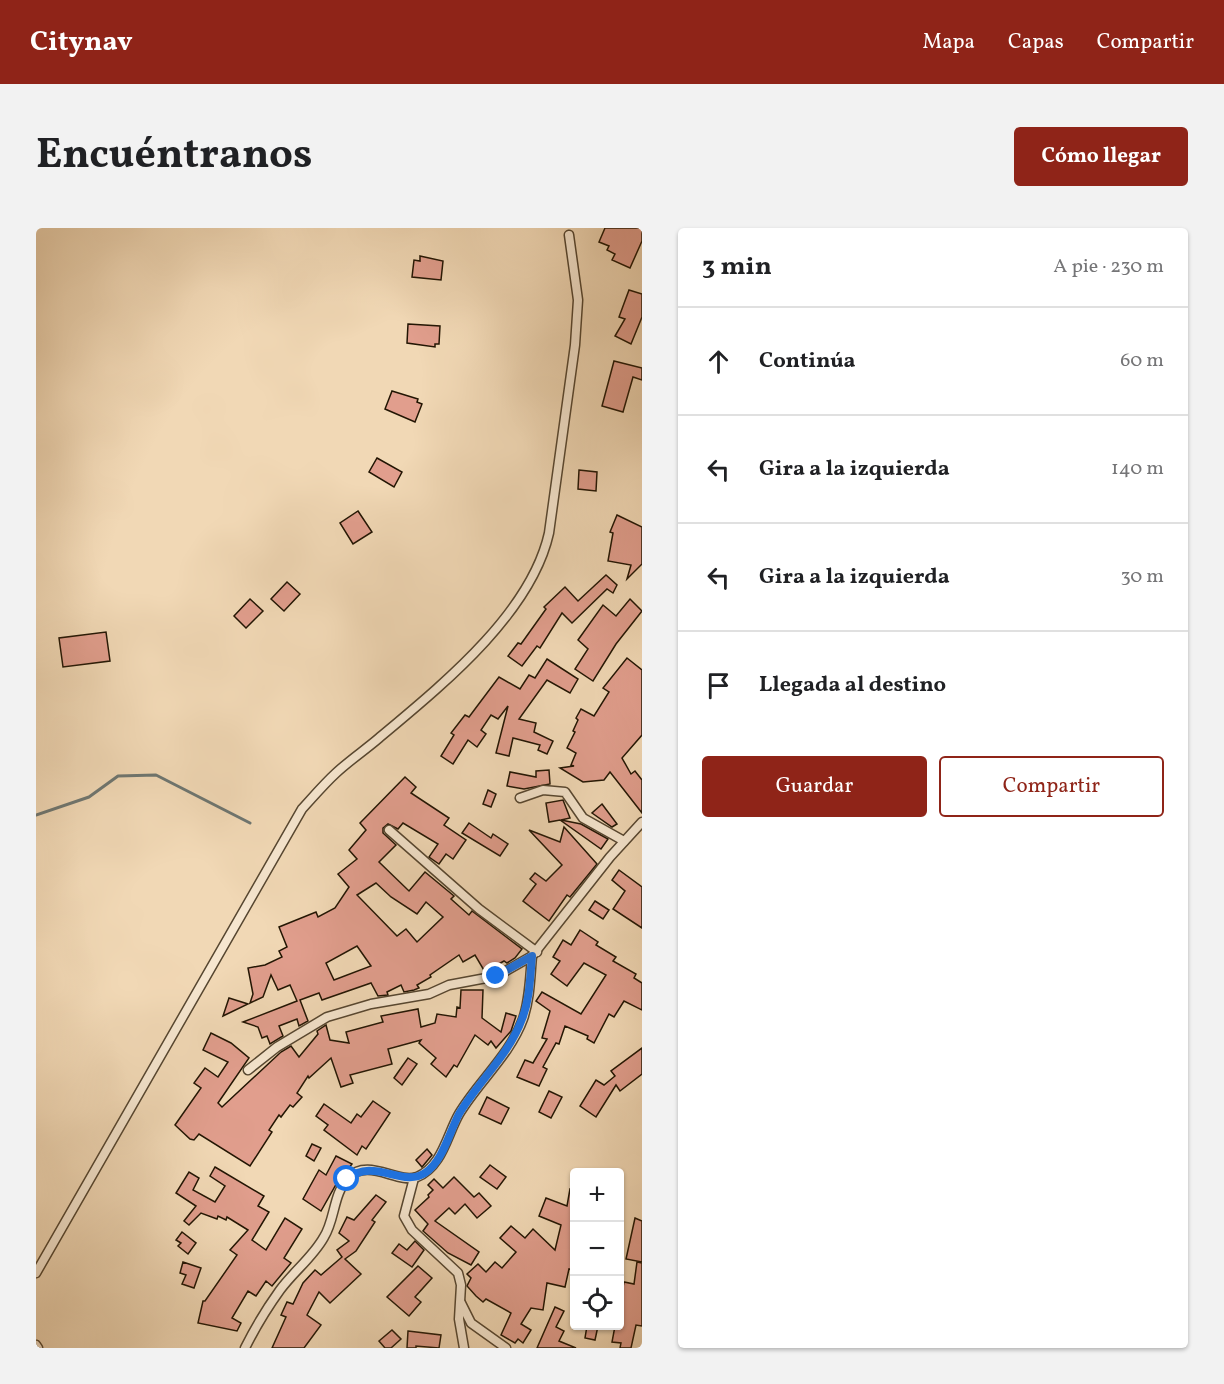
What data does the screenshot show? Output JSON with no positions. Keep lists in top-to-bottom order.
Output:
{
  "page": {
    "header": "Citynav",
    "nav": ["Mapa", "Capas", "Compartir"],
    "title": "Encuéntranos",
    "buttons": [
      "Cómo llegar",
      ["Guardar", "Compartir"]
    ],
    "heading": ["3 min", "A pie · 230 m"],
    "list": [
      ["Continúa", "60 m"],
      ["Gira a la izquierda", "140 m"],
      ["Gira a la izquierda", "30 m"],
      "Llegada al destino"
    ],
    "map_buttons": ["+", "−"]
  }
}
